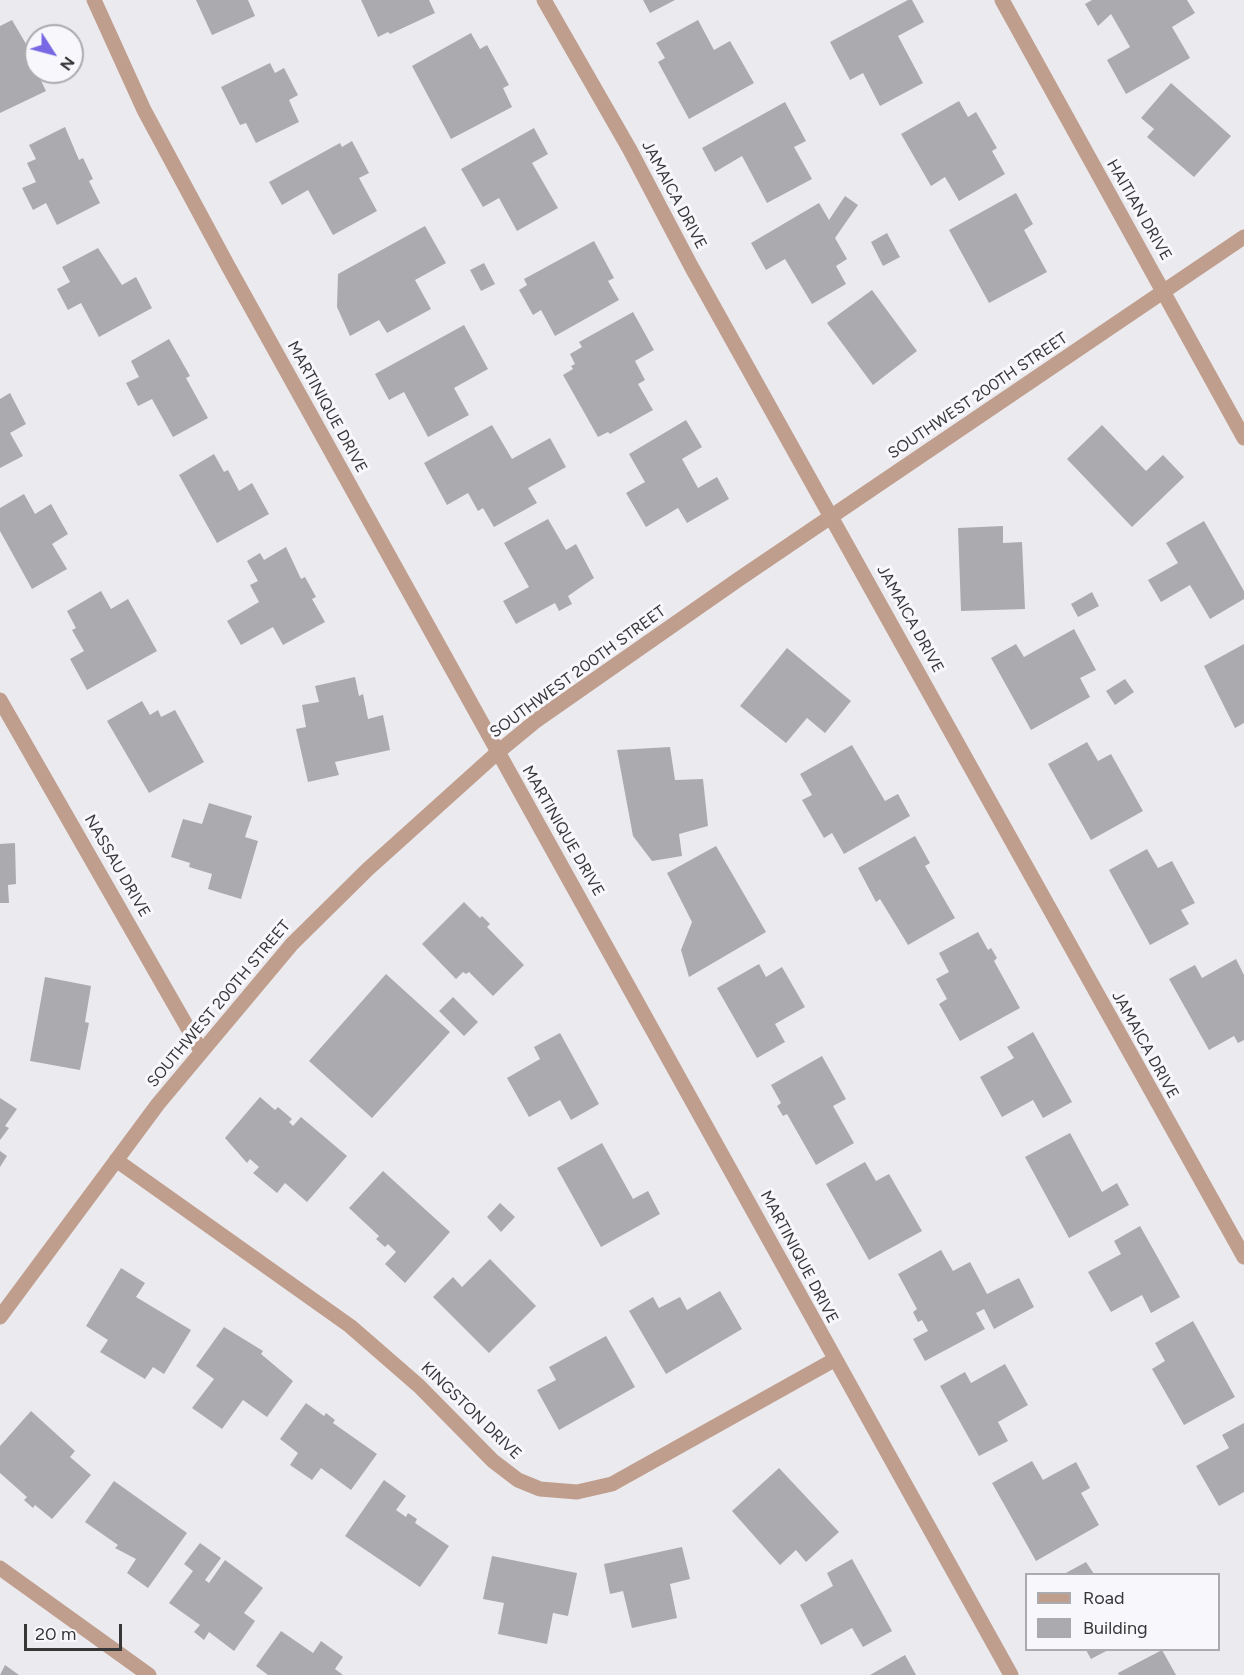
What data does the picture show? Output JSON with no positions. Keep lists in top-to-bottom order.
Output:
{
  "streets": {
    "street": [
      "JAMAICA DRIVE",
      "HAITIAN DRIVE",
      "SOUTHWEST 200TH STREET",
      "MARTINIQUE DRIVE",
      "NASSAU DRIVE",
      "KINGSTON DRIVE"
    ]
  },
  "crossings": [
    ["JAMAICA DRIVE", "SOUTHWEST 200TH STREET"],
    ["HAITIAN DRIVE", "SOUTHWEST 200TH STREET"],
    ["SOUTHWEST 200TH STREET", "MARTINIQUE DRIVE"],
    ["SOUTHWEST 200TH STREET", "NASSAU DRIVE"],
    ["SOUTHWEST 200TH STREET", "KINGSTON DRIVE"],
    ["MARTINIQUE DRIVE", "KINGSTON DRIVE"]
  ],
  "legend": ["Road", "Building"],
  "scale_bar": "20 m",
  "north": "bottom right"
}
